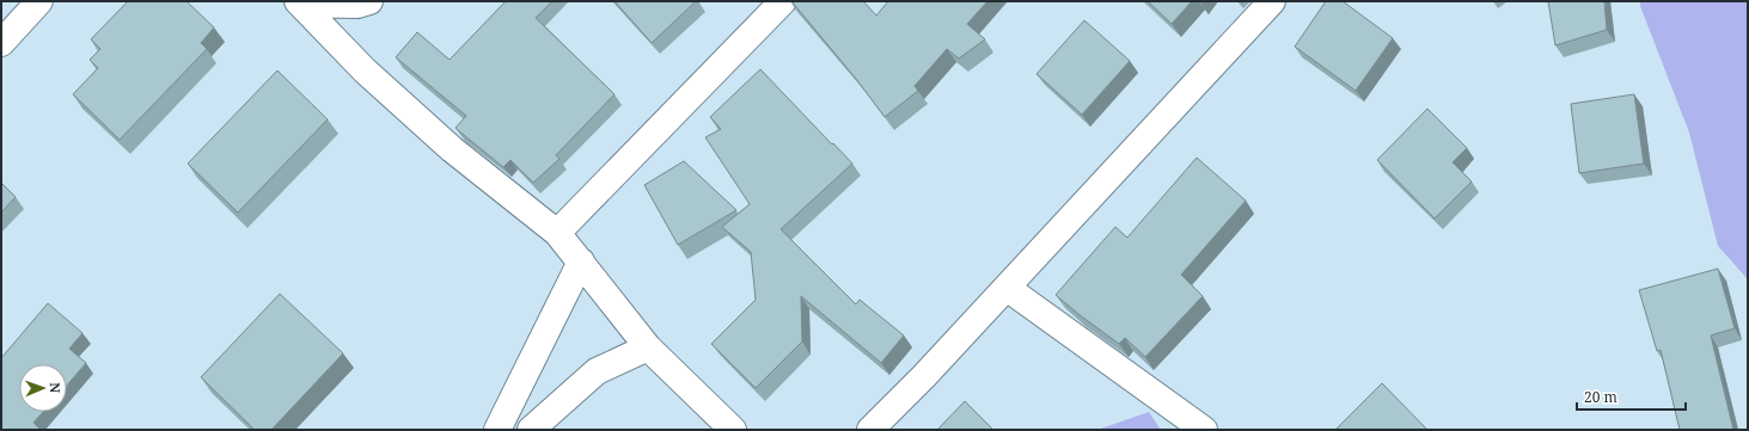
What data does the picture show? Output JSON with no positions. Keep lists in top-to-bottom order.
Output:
{
  "scale_bar": "20 m",
  "north": "right"
}
